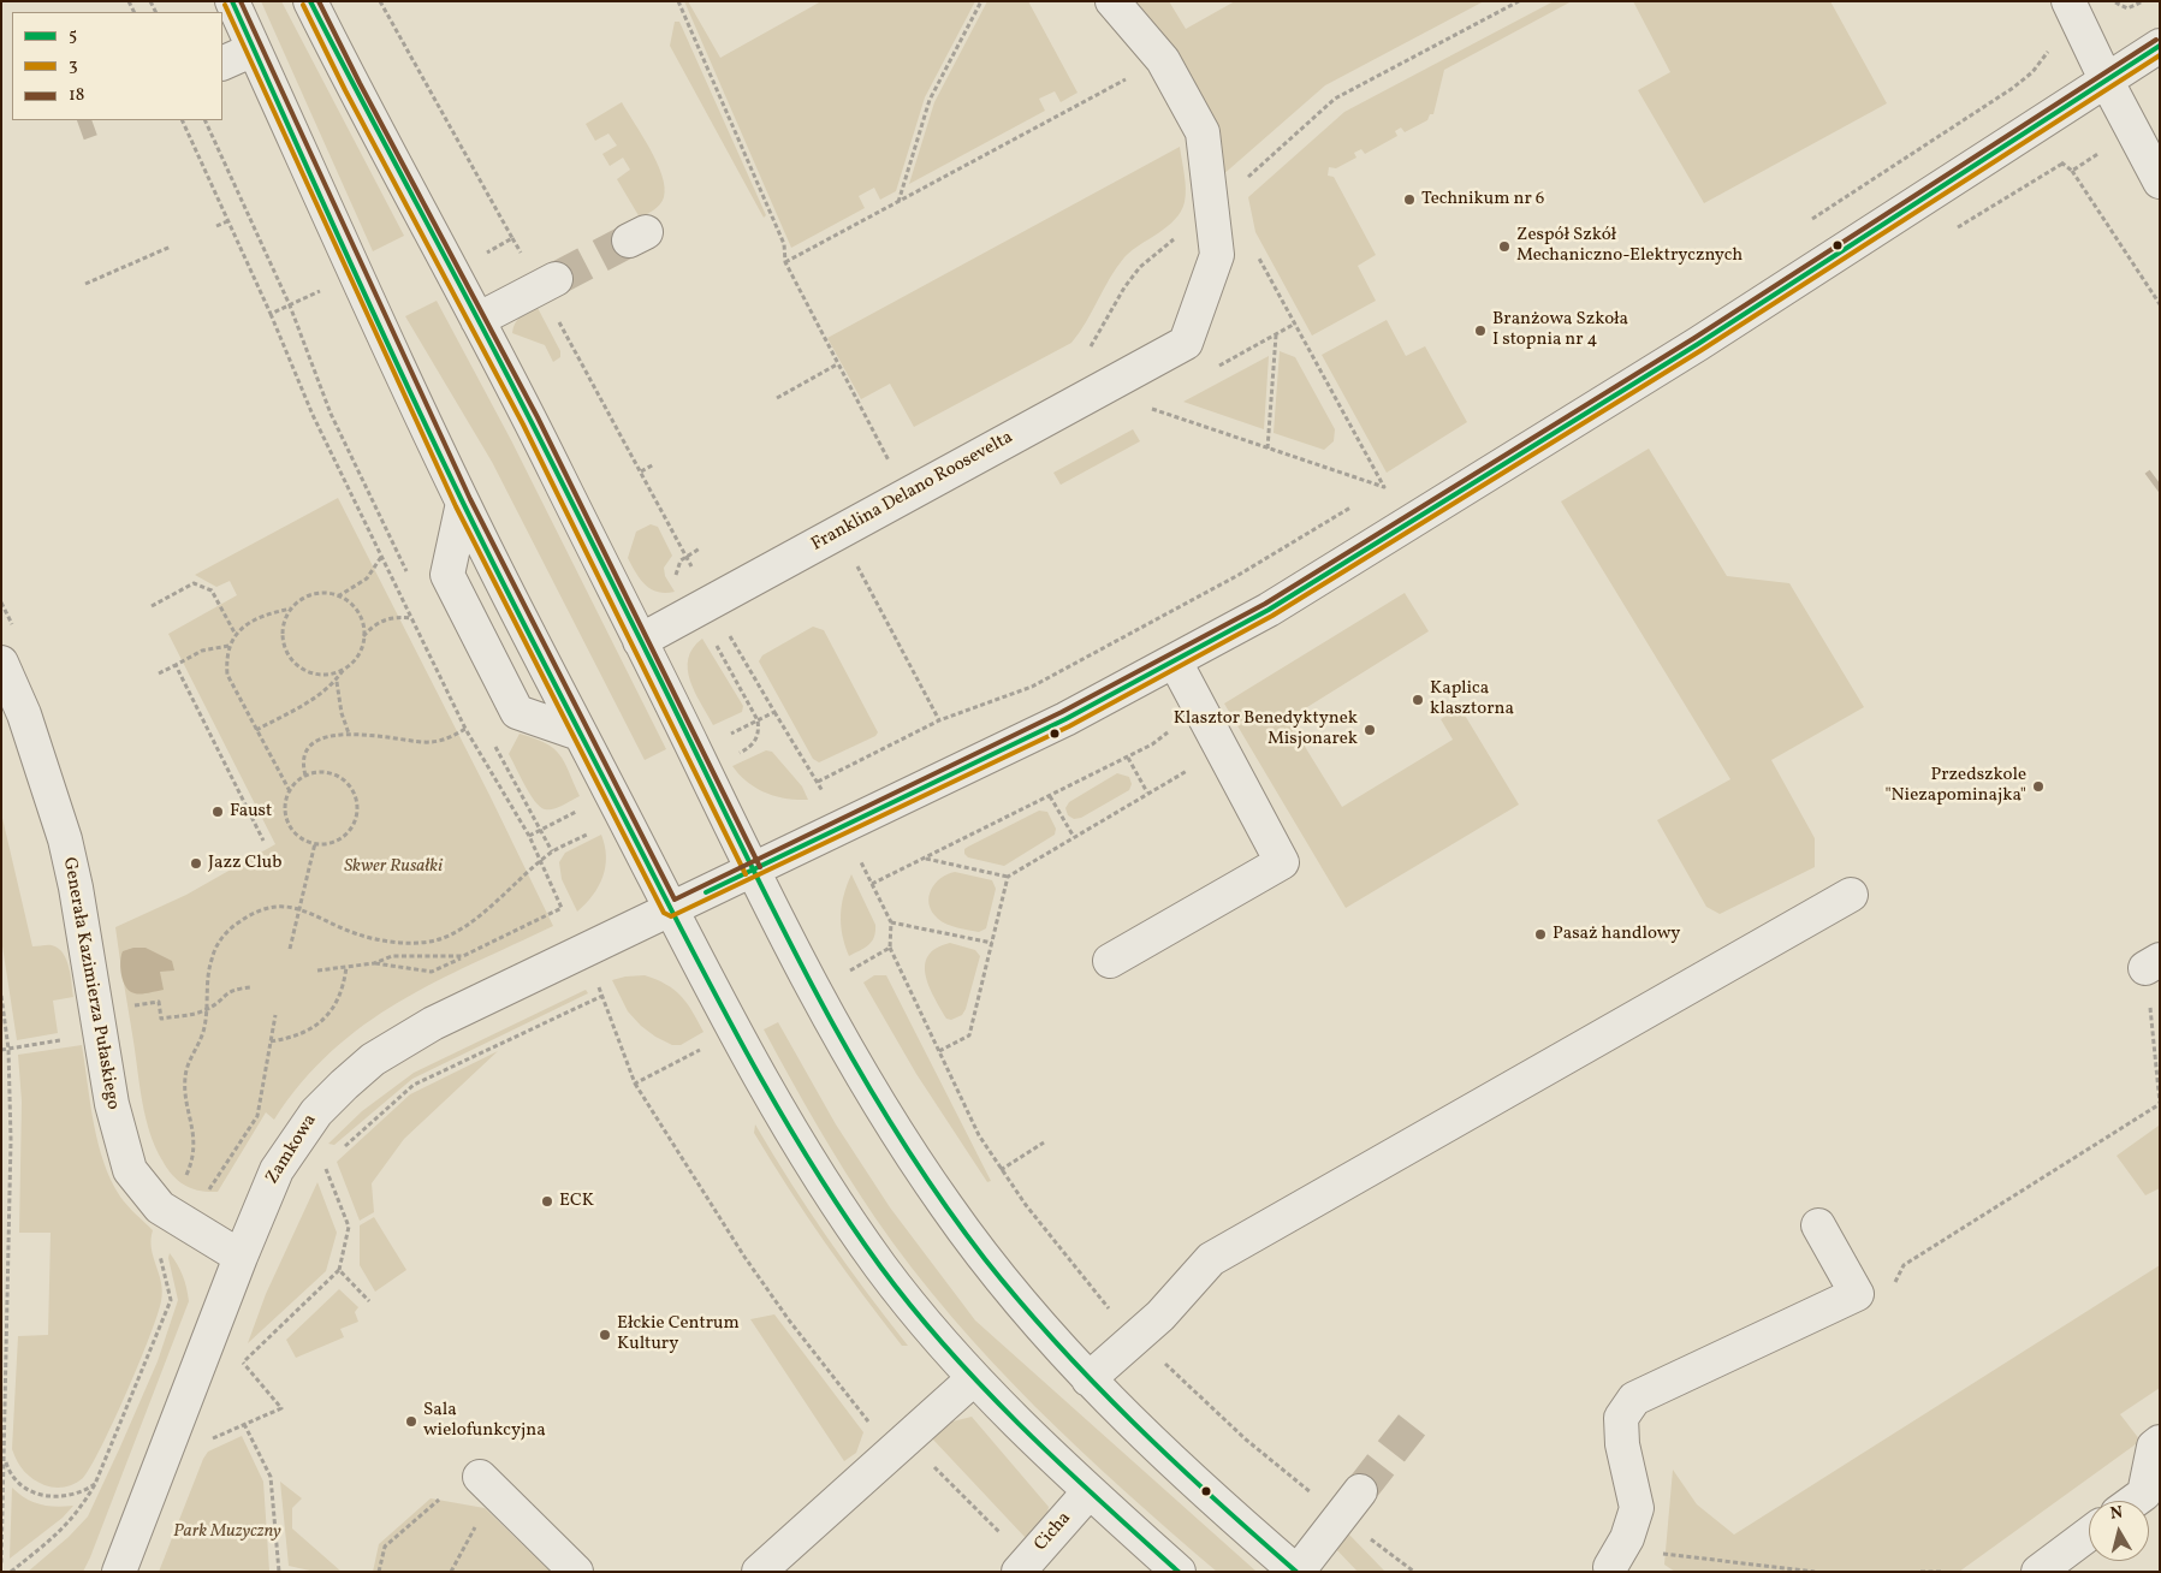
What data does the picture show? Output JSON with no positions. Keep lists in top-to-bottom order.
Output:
{
  "streets": {
    "street": [
      "Franklina Delano Roosevelta",
      "Generała Kazimierza Pułaskiego",
      "Zamkowa",
      "Cicha"
    ]
  },
  "crossings": [
    ["Generała Kazimierza Pułaskiego", "Zamkowa"]
  ],
  "parks": ["Skwer Rusałki", "Park Muzyczny"],
  "places": [
    "Technikum nr 6",
    "Zespół Szkół Mechaniczno-Elektrycznych",
    "Branżowa Szkoła I stopnia nr 4",
    "Kaplica klasztorna",
    "Klasztor Benedyktynek Misjonarek",
    "Przedszkole \"Niezapominajka\"",
    "Faust",
    "Jazz Club",
    "Pasaż handlowy",
    "ECK",
    "Ełckie Centrum Kultury",
    "Sala wielofunkcyjna"
  ],
  "lines": ["transit line 5", "transit line 18", "transit line 3"],
  "legend": ["5", "3", "18"],
  "north": "top"
}
